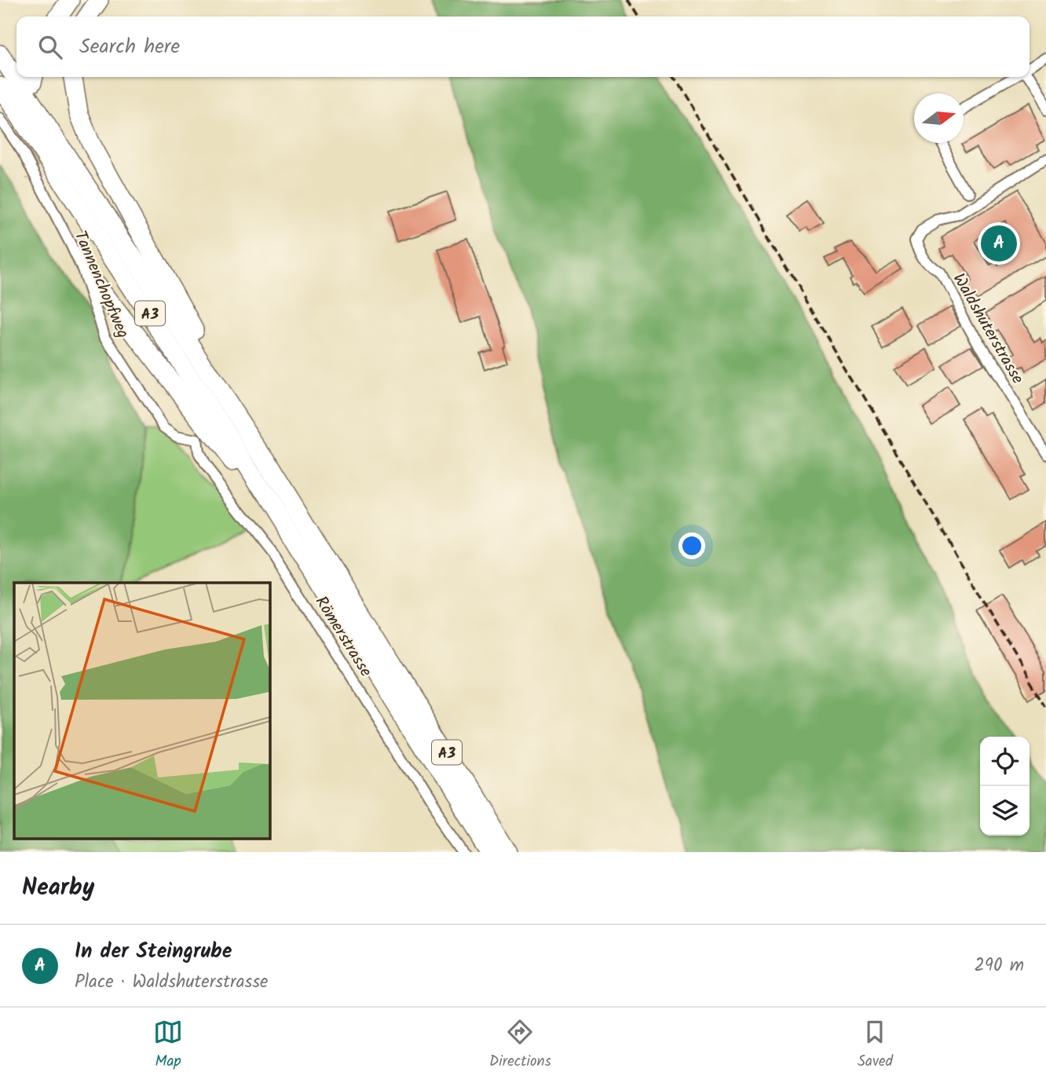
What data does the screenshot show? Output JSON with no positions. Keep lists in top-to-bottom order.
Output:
{
  "streets": {
    "highway": ["A3"],
    "street": ["Tannenchopfweg", "Waldshuterstrasse", "Römerstrasse"]
  },
  "crossings": [
    ["Tannenchopfweg", "Römerstrasse"]
  ],
  "north": "right",
  "page": {
    "search": "Search here",
    "pins": "A",
    "heading": "Nearby",
    "list": [
      {
        "mark": "A",
        "name": "In der Steingrube",
        "note": "Place · Waldshuterstrasse",
        "value": "290 m"
      }
    ],
    "nav": ["Map", "Directions", "Saved"]
  }
}
